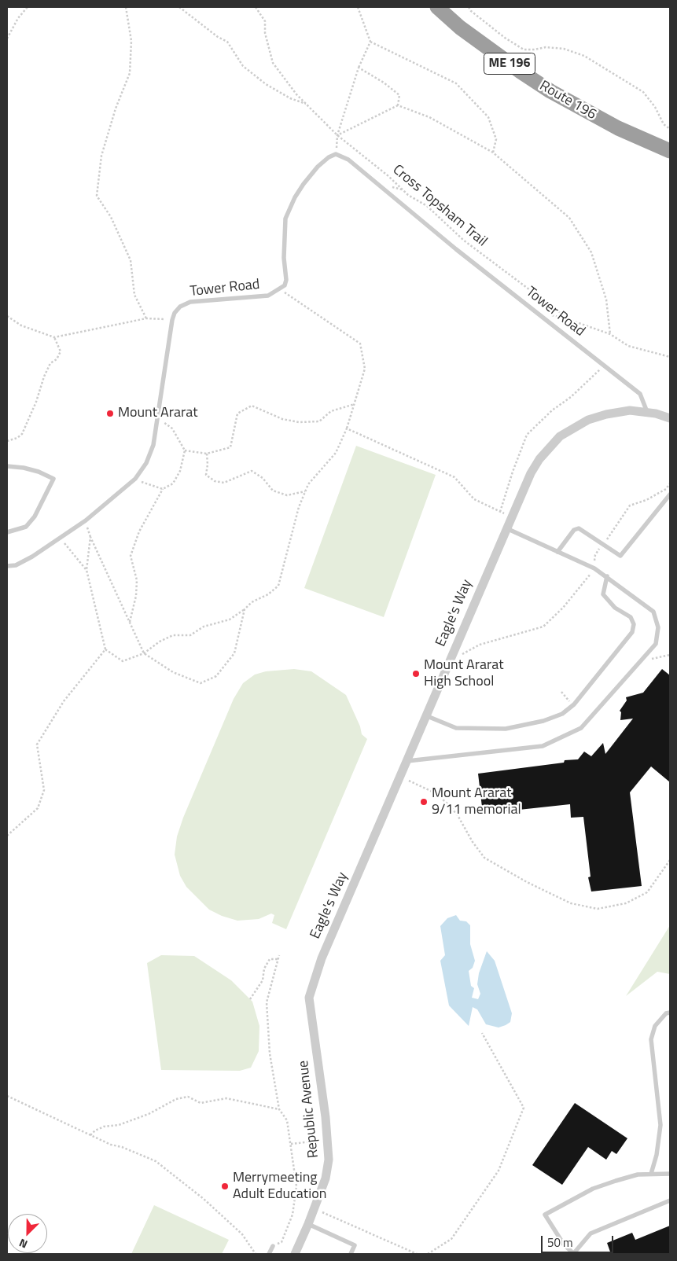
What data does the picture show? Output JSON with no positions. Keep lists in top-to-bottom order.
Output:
{
  "streets": {
    "highway": ["ME 196", "Route 196"],
    "street": ["Eagle's Way", "Republic Avenue"],
    "lane": ["Tower Road"],
    "path": ["Cross Topsham Trail"]
  },
  "crossings": [
    ["Tower Road", "Eagle's Way"],
    ["Eagle's Way", "Republic Avenue"]
  ],
  "places": [
    "Mount Ararat",
    "Mount Ararat High School",
    "Mount Ararat 9/11 memorial",
    "Merrymeeting Adult Education"
  ],
  "scale_bar": "50 m",
  "north": "bottom left"
}
